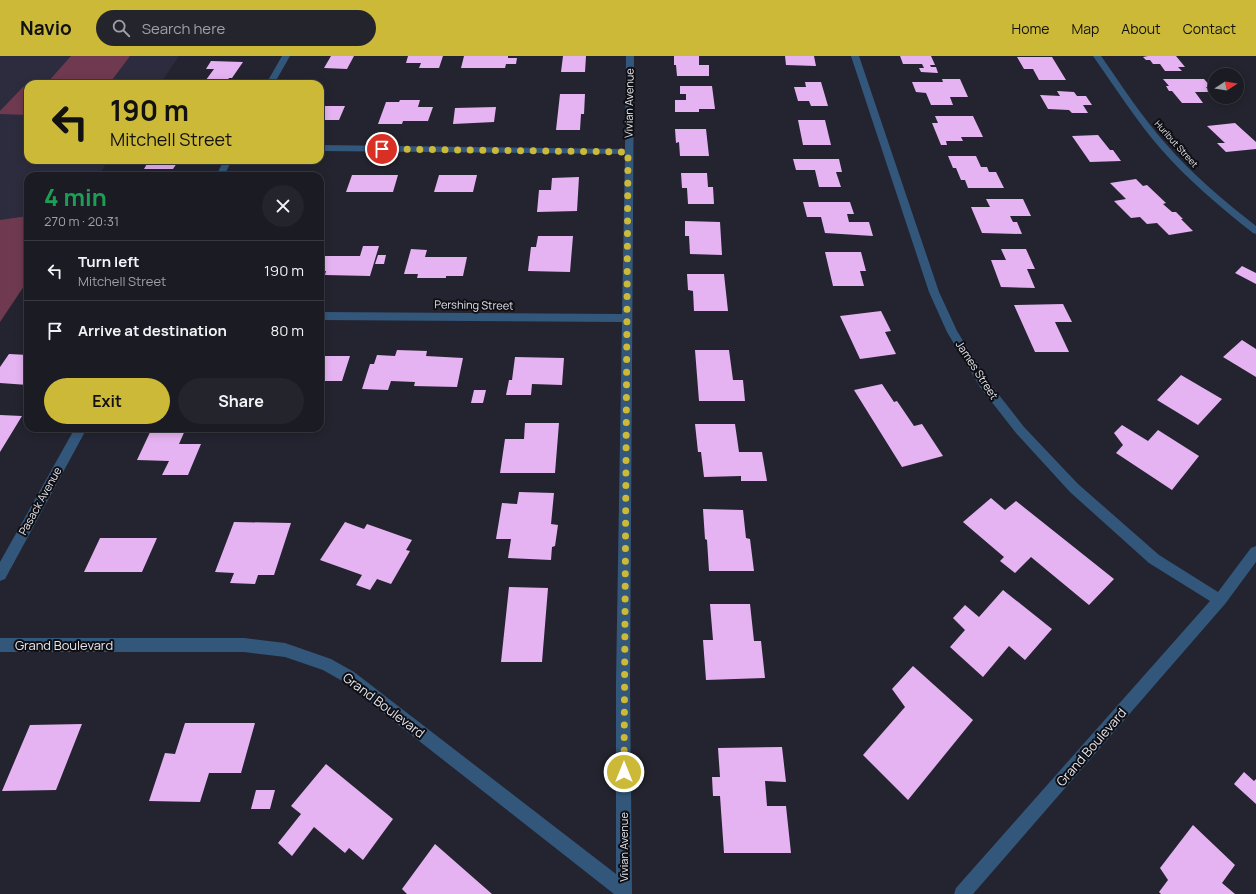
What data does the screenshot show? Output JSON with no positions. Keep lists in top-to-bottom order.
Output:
{
  "streets": {
    "street": [
      "Vivian Avenue",
      "Hurlbut Street",
      "Pershing Street",
      "James Street",
      "Pasack Avenue",
      "Grand Boulevard"
    ]
  },
  "crossings": [
    ["Vivian Avenue", "Pershing Street"],
    ["Vivian Avenue", "Grand Boulevard"],
    ["James Street", "Grand Boulevard"]
  ],
  "north": "right",
  "page": {
    "header": "Navio",
    "search": "Search here",
    "nav": [
      "Home",
      "Map",
      "About",
      "Contact"
    ],
    "turn": ["190 m", "Mitchell Street"],
    "heading": ["4 min", "270 m · 20:31"],
    "list": [
      {
        "name": "Turn left",
        "note": "Mitchell Street",
        "value": "190 m"
      },
      {
        "name": "Arrive at destination",
        "value": "80 m"
      }
    ],
    "buttons": ["Exit", "Share"]
  }
}
